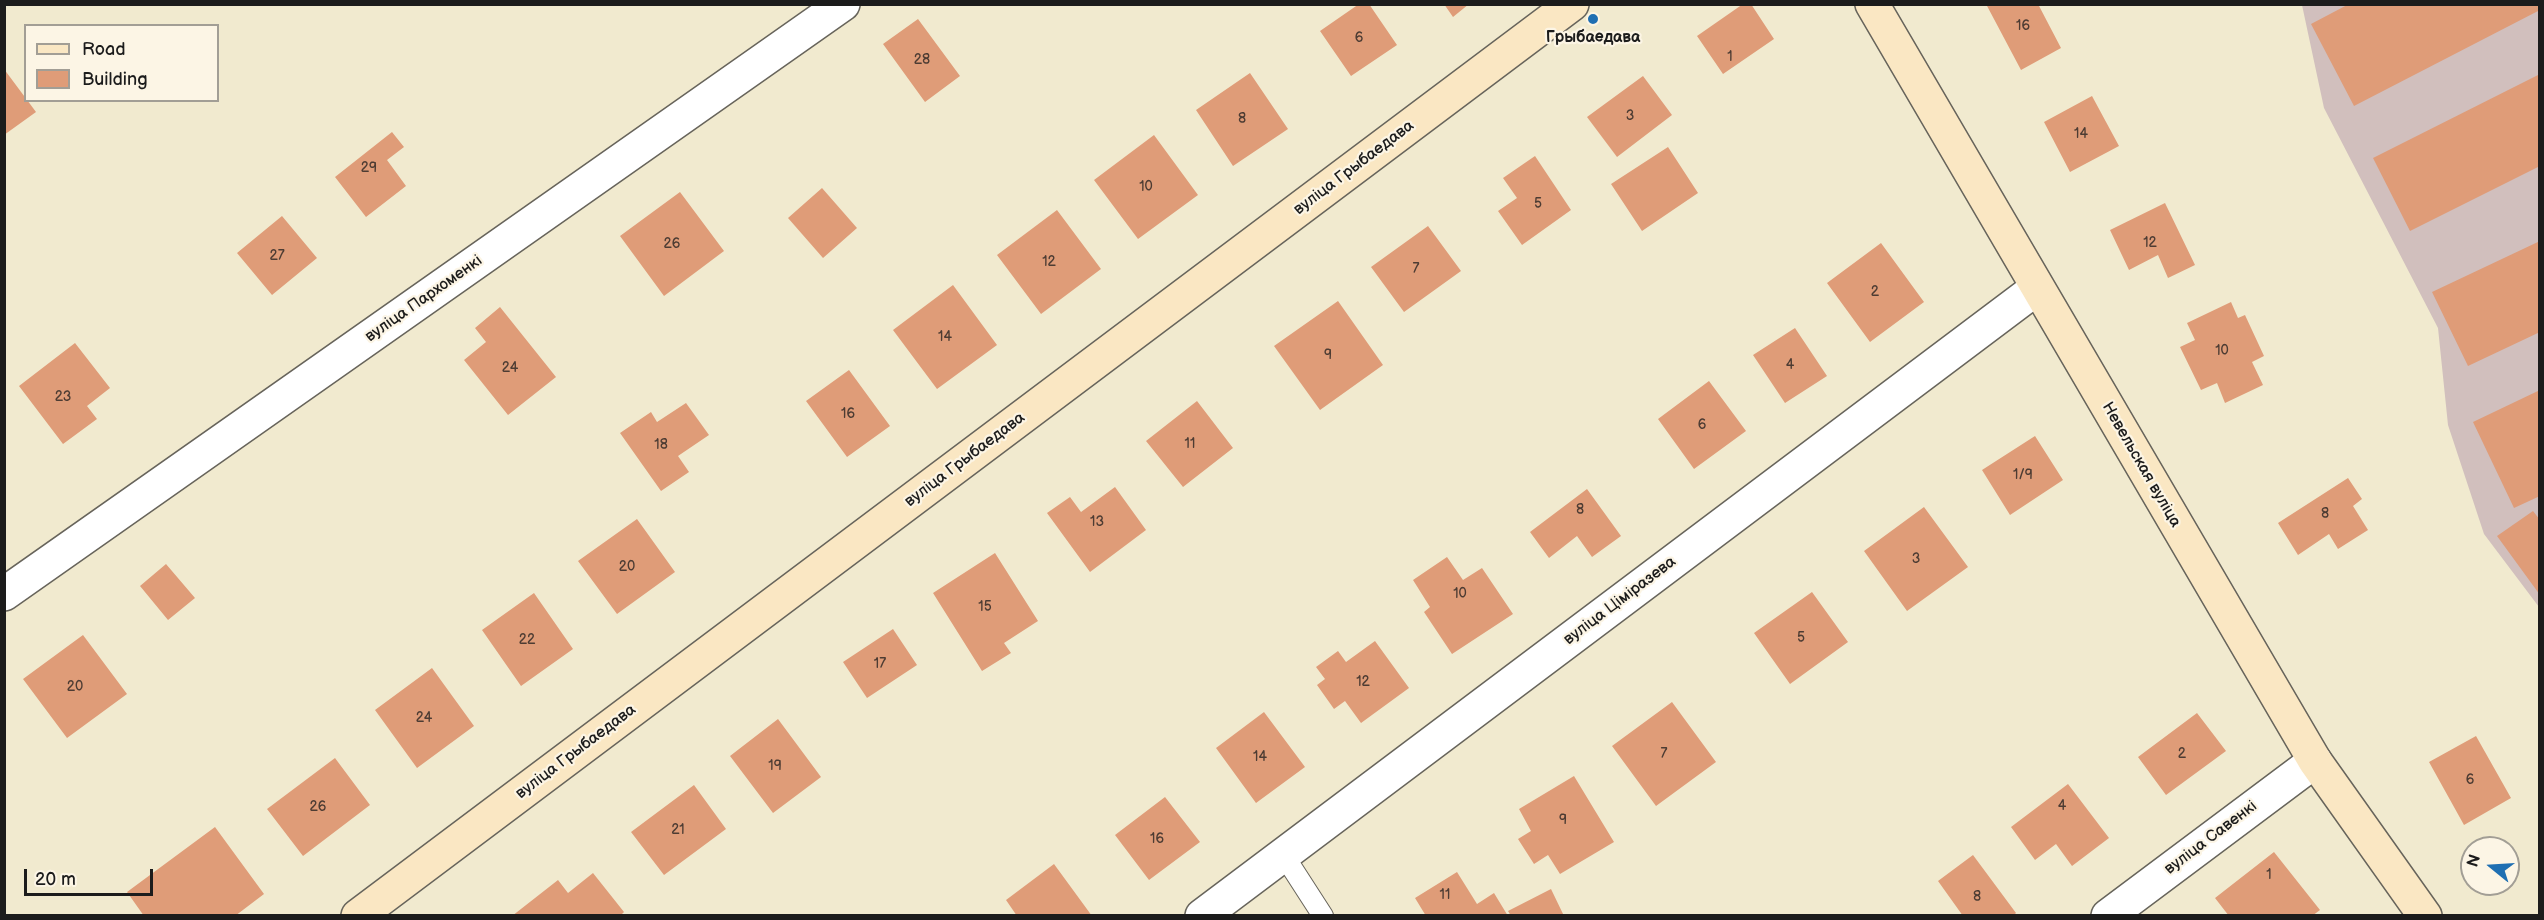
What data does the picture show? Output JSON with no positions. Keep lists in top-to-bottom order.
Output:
{
  "streets": {
    "street": [
      "вуліца Грыбаедава",
      "вуліца Пархоменкі",
      "Невельская вуліца",
      "вуліца Ціміразева",
      "вуліца Савенкі"
    ]
  },
  "crossings": [
    ["Невельская вуліца", "вуліца Ціміразева"],
    ["Невельская вуліца", "вуліца Савенкі"]
  ],
  "places": ["Грыбаедава"],
  "house_numbers": [
    "16",
    "6",
    "1",
    "28",
    "3",
    "8",
    "14",
    "29",
    "10",
    "5",
    "12",
    "26",
    "27",
    "12",
    "7",
    "2",
    "14",
    "10",
    "9",
    "4",
    "24",
    "23",
    "16",
    "6",
    "11",
    "18",
    "1/9",
    "8",
    "8",
    "13",
    "3",
    "20",
    "10",
    "15",
    "5",
    "22",
    "17",
    "12",
    "20",
    "24",
    "7",
    "2",
    "14",
    "19",
    "6",
    "4",
    "26",
    "9",
    "21",
    "16",
    "1",
    "11",
    "8"
  ],
  "legend": ["Road", "Building"],
  "scale_bar": "20 m",
  "north": "left"
}
